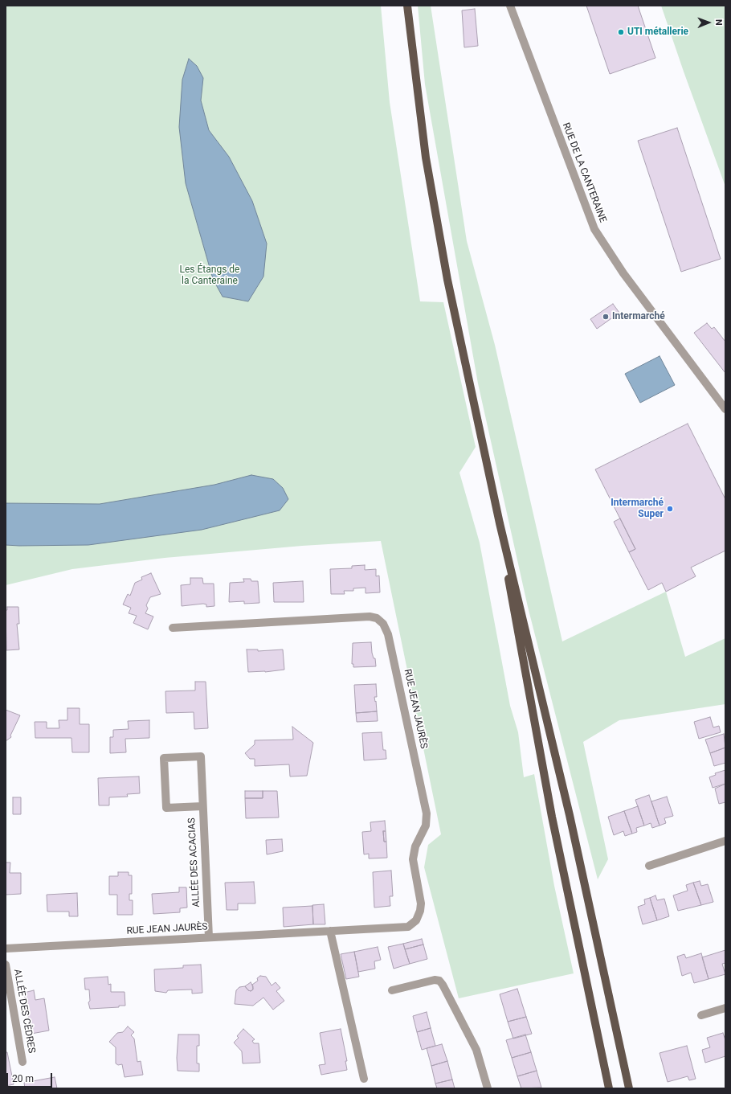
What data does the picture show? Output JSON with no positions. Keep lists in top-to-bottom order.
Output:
{
  "streets": {
    "street": [
      "RUE DE LA CANTERAINE",
      "RUE JEAN JAURÈS",
      "ALLÉE DES ACACIAS",
      "ALLÉE DES CÈDRES"
    ]
  },
  "crossings": [
    ["RUE JEAN JAURÈS", "ALLÉE DES ACACIAS"]
  ],
  "parks": ["Les Étangs de la Canteraine"],
  "places": ["UTI métallerie", "Intermarché", "Intermarché Super"],
  "scale_bar": "20 m",
  "north": "right"
}
